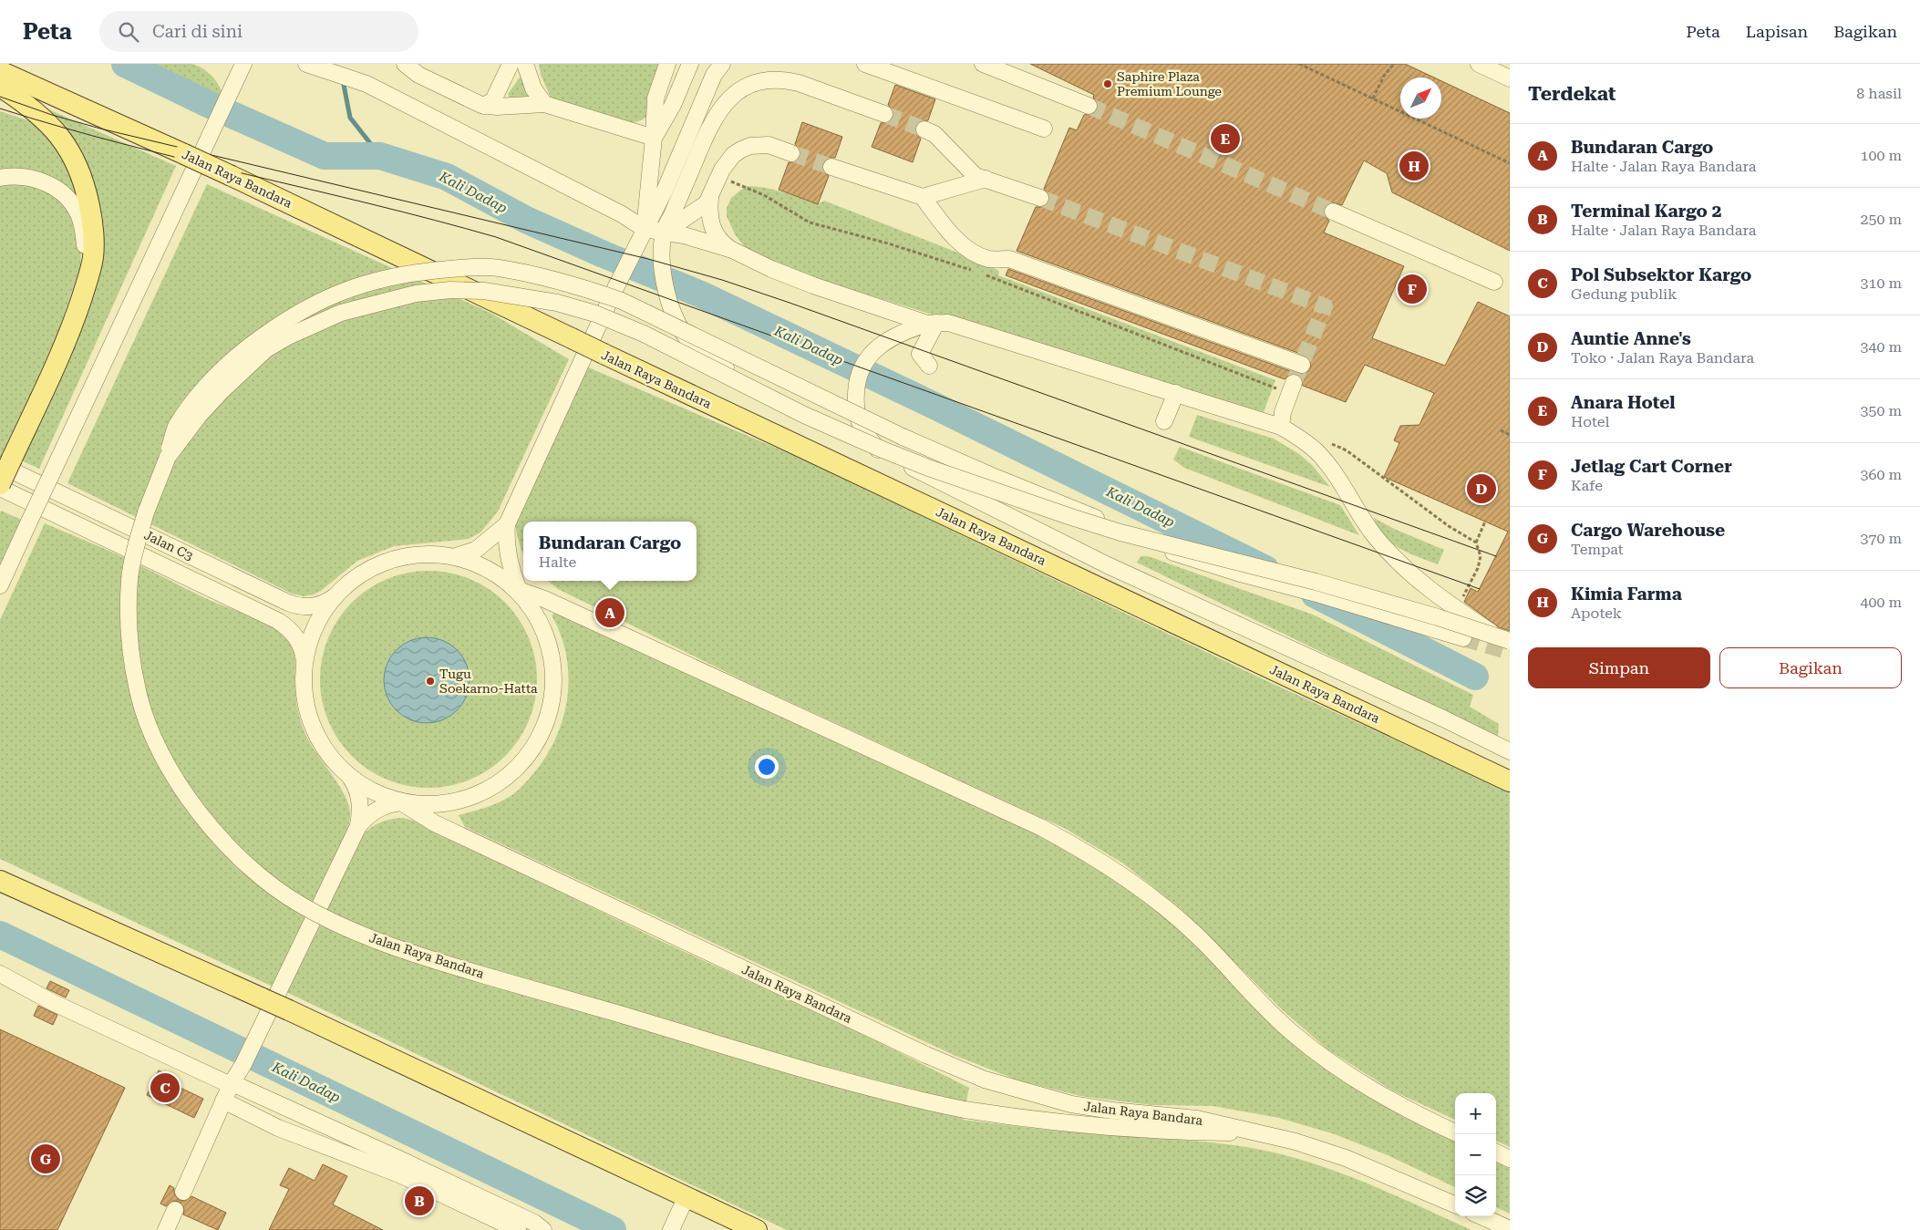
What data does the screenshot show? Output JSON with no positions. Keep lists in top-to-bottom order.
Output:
{
  "streets": {
    "main road": ["Jalan Raya Bandara"],
    "street": ["Jalan C3"]
  },
  "water": ["Kali Dadap"],
  "places": ["Saphire Plaza Premium Lounge", "Tugu Soekarno-Hatta"],
  "north": "top right",
  "page": {
    "header": "Peta",
    "search": "Cari di sini",
    "nav": ["Peta", "Lapisan", "Bagikan"],
    "heading": ["Terdekat", "8 hasil"],
    "pins": [
      "E",
      "H",
      "F",
      "D",
      "A",
      "C",
      "G",
      "B"
    ],
    "list": [
      {
        "mark": "A",
        "name": "Bundaran Cargo",
        "note": "Halte · Jalan Raya Bandara",
        "value": "100 m"
      },
      {
        "mark": "B",
        "name": "Terminal Kargo 2",
        "note": "Halte · Jalan Raya Bandara",
        "value": "250 m"
      },
      {
        "mark": "C",
        "name": "Pol Subsektor Kargo",
        "note": "Gedung publik",
        "value": "310 m"
      },
      {
        "mark": "D",
        "name": "Auntie Anne's",
        "note": "Toko · Jalan Raya Bandara",
        "value": "340 m"
      },
      {
        "mark": "E",
        "name": "Anara Hotel",
        "note": "Hotel",
        "value": "350 m"
      },
      {
        "mark": "F",
        "name": "Jetlag Cart Corner",
        "note": "Kafe",
        "value": "360 m"
      },
      {
        "mark": "G",
        "name": "Cargo Warehouse",
        "note": "Tempat",
        "value": "370 m"
      },
      {
        "mark": "H",
        "name": "Kimia Farma",
        "note": "Apotek",
        "value": "400 m"
      }
    ],
    "popup": ["Bundaran Cargo", "Halte"],
    "buttons": ["Simpan", "Bagikan"],
    "map_buttons": ["+", "−"]
  }
}
